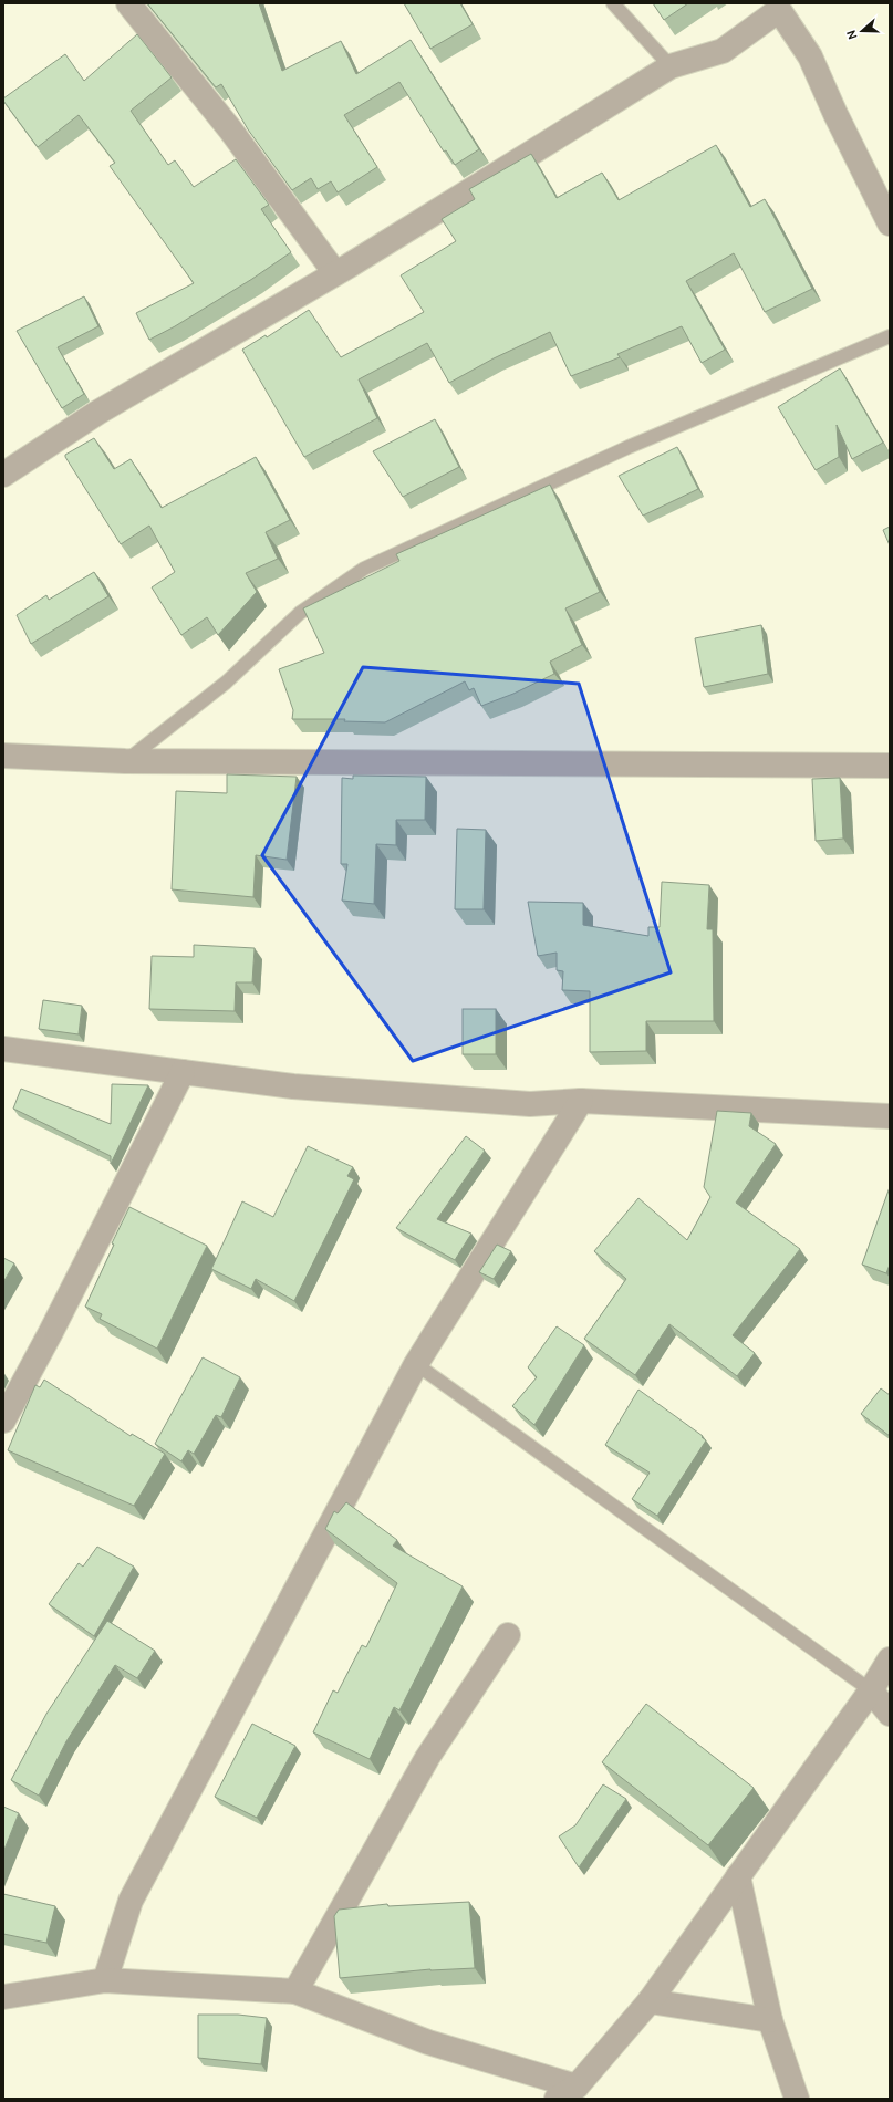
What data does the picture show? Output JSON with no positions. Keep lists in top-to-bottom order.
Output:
{
  "north": "left"
}
